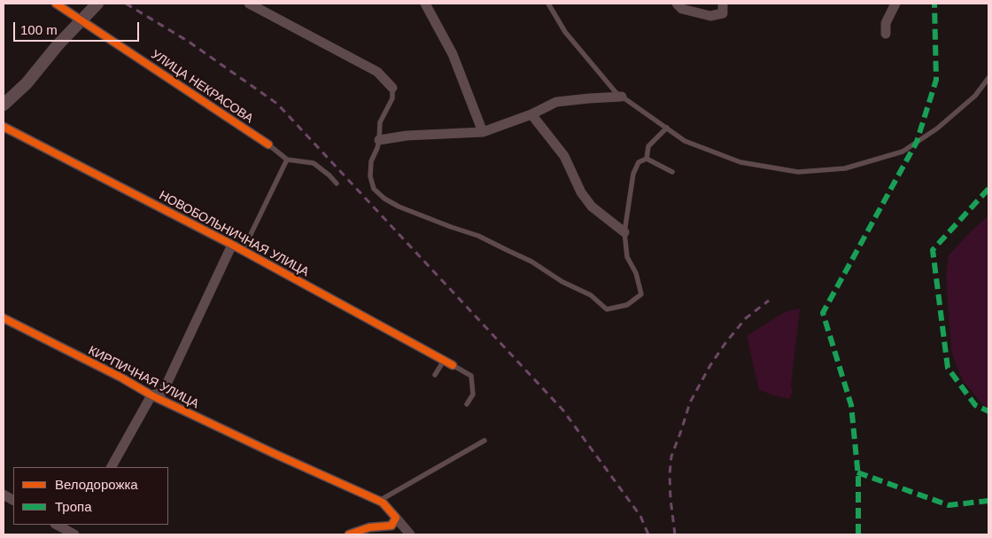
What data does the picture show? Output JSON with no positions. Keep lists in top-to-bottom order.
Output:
{
  "streets": {
    "street": ["УЛИЦА НЕКРАСОВА", "НОВОБОЛЬНИЧНАЯ УЛИЦА", "КИРПИЧНАЯ УЛИЦА"]
  },
  "legend": ["Велодорожка", "Тропа"],
  "scale_bar": "100 m"
}
